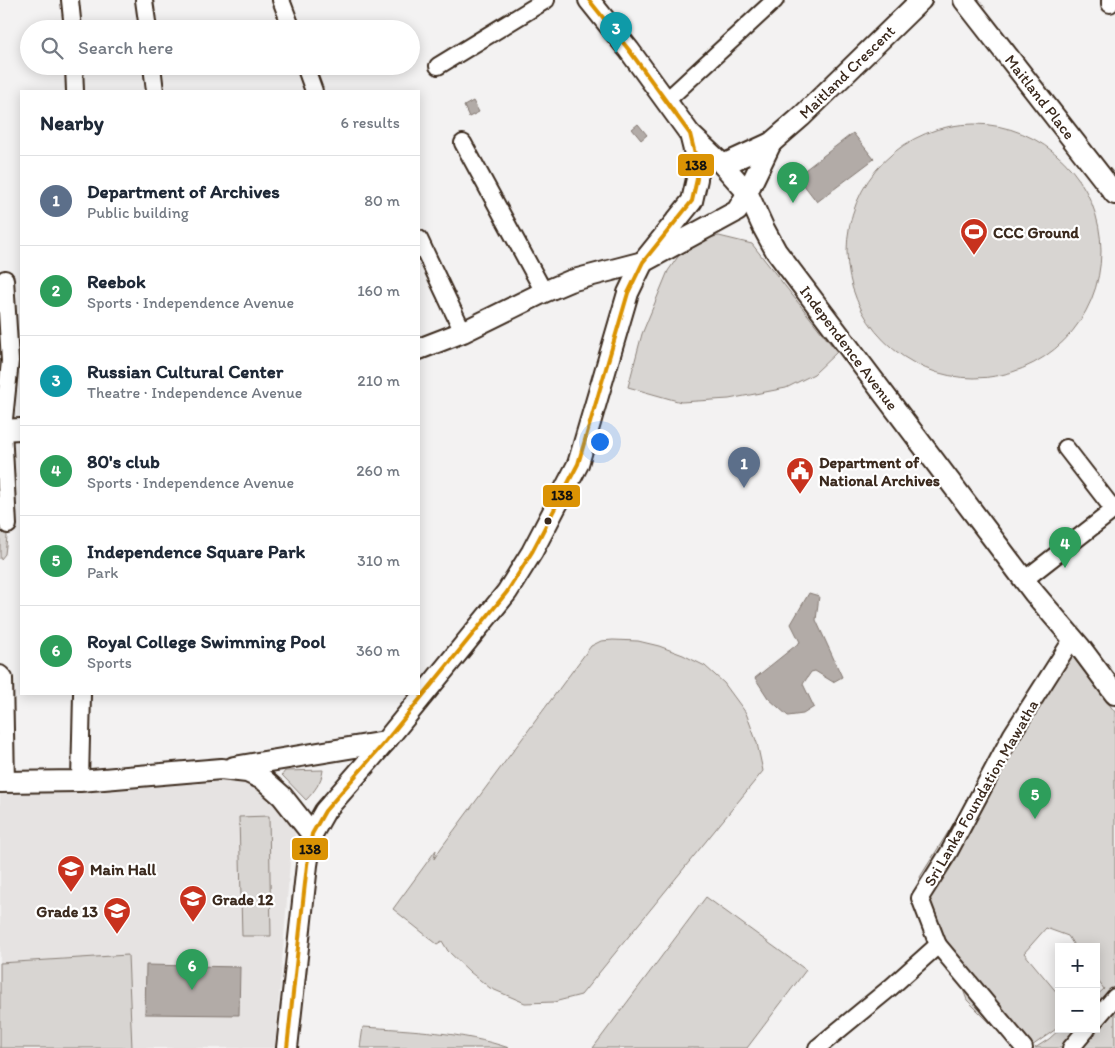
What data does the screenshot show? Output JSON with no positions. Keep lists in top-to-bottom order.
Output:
{
  "streets": {
    "main road": ["Maitland Crescent", "Maitland Place", "Independence Avenue"],
    "street": ["Sri Lanka Foundation Mawatha"]
  },
  "crossings": [
    ["Maitland Crescent", "Independence Avenue"],
    ["Independence Avenue", "Sri Lanka Foundation Mawatha"]
  ],
  "places": {
    "sports": ["CCC Ground"],
    "public building": ["Department of National Archives"],
    "school or university": ["Main Hall", "Grade 12", "Grade 13"]
  },
  "lines": ["transit line 138"],
  "page": {
    "pins": [
      "3",
      "2",
      "1",
      "4",
      "5",
      "6"
    ],
    "search": "Search here",
    "heading": ["Nearby", "6 results"],
    "list": [
      {
        "mark": "1",
        "name": "Department of Archives",
        "note": "Public building",
        "value": "80 m"
      },
      {
        "mark": "2",
        "name": "Reebok",
        "note": "Sports · Independence Avenue",
        "value": "160 m"
      },
      {
        "mark": "3",
        "name": "Russian Cultural Center",
        "note": "Theatre · Independence Avenue",
        "value": "210 m"
      },
      {
        "mark": "4",
        "name": "80's club",
        "note": "Sports · Independence Avenue",
        "value": "260 m"
      },
      {
        "mark": "5",
        "name": "Independence Square Park",
        "note": "Park",
        "value": "310 m"
      },
      {
        "mark": "6",
        "name": "Royal College Swimming Pool",
        "note": "Sports",
        "value": "360 m"
      }
    ],
    "map_buttons": ["+", "−"]
  }
}
